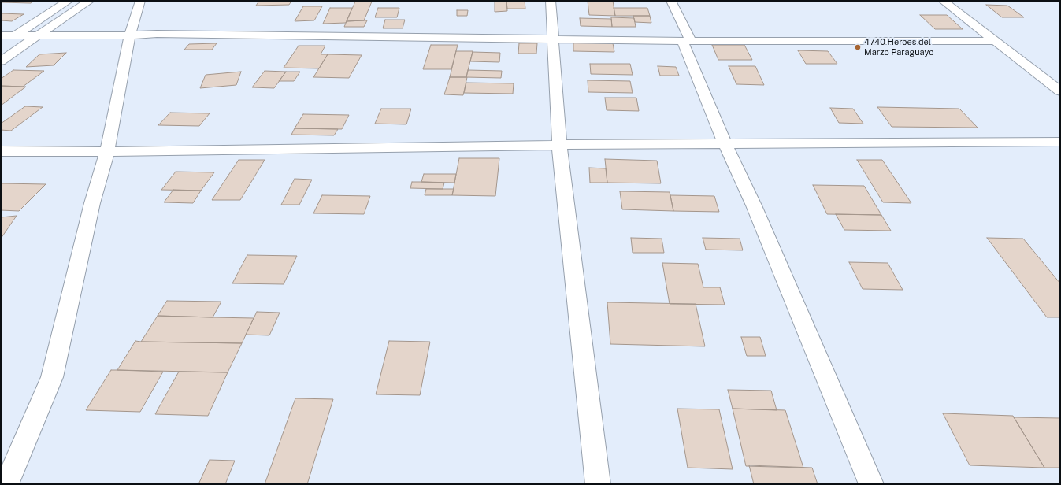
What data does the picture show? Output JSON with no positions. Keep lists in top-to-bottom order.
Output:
{
  "places": ["4740 Heroes del Marzo Paraguayo"]
}
